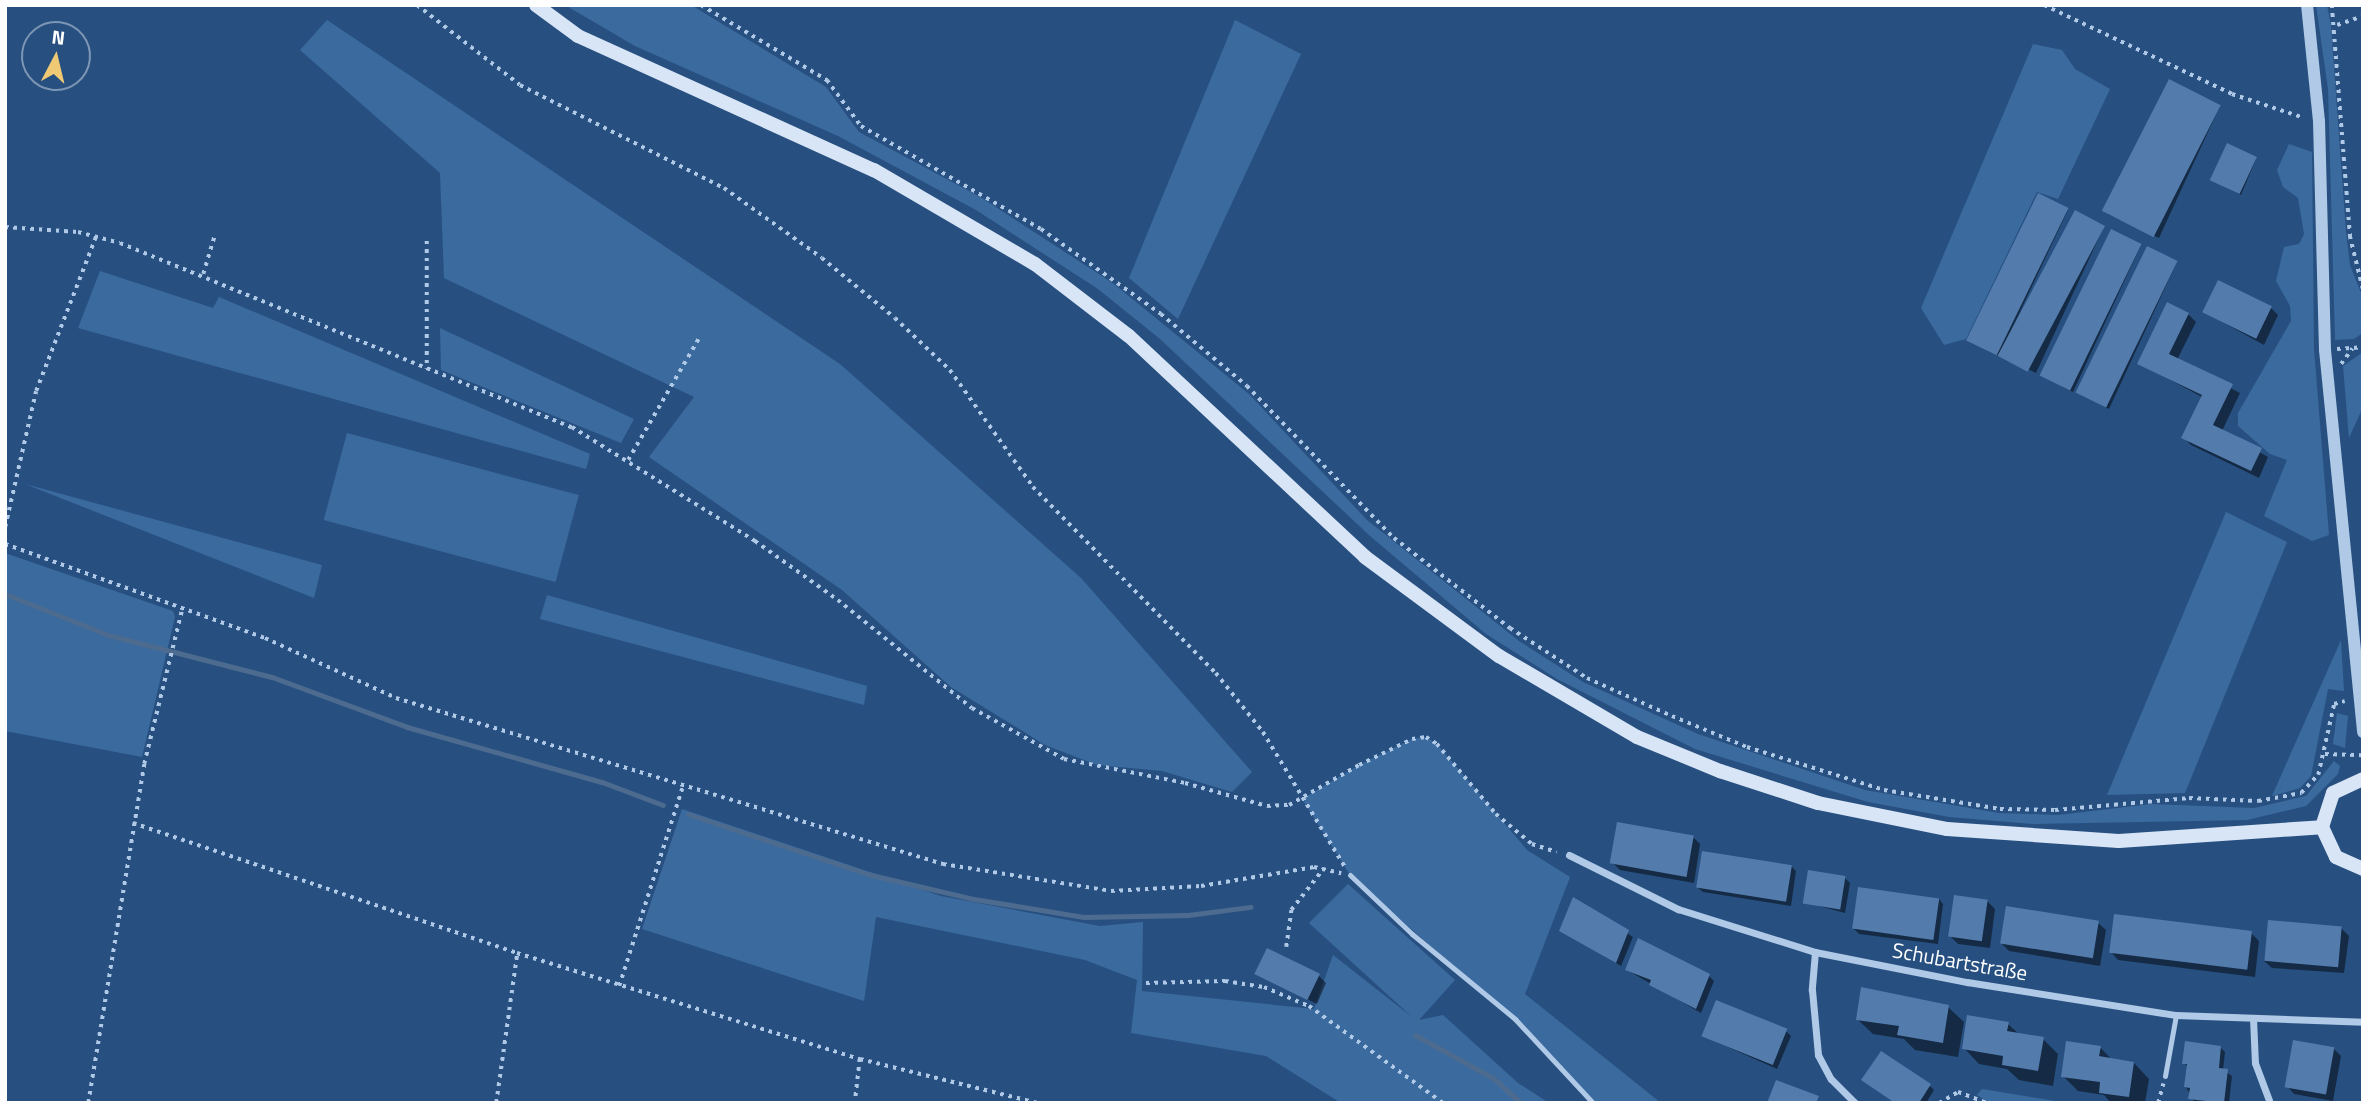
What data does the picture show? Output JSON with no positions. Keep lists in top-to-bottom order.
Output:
{
  "streets": {
    "street": ["Schubartstraße"]
  },
  "north": "top"
}
